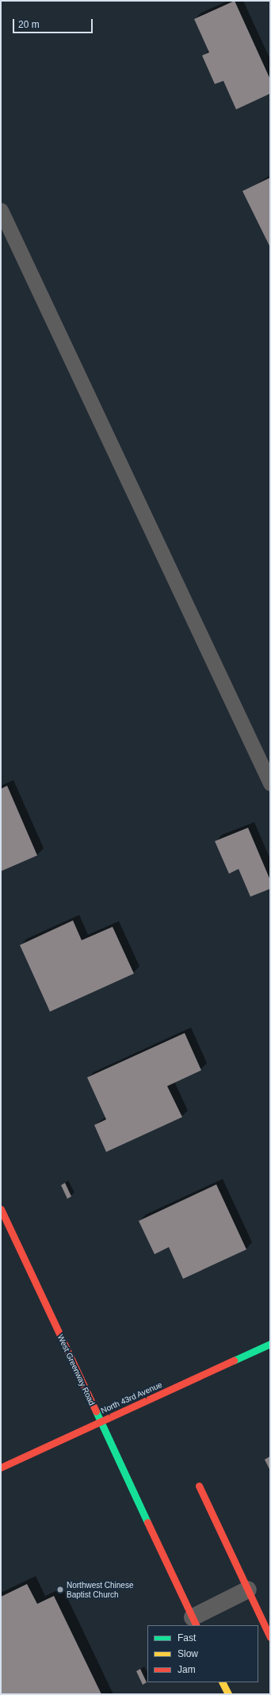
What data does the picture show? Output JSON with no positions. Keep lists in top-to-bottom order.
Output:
{
  "streets": {
    "main road": ["West Greenway Road", "North 43rd Avenue"]
  },
  "crossings": [
    ["West Greenway Road", "North 43rd Avenue"]
  ],
  "places": ["Northwest Chinese Baptist Church"],
  "legend": ["Fast", "Slow", "Jam"],
  "scale_bar": "20 m"
}
